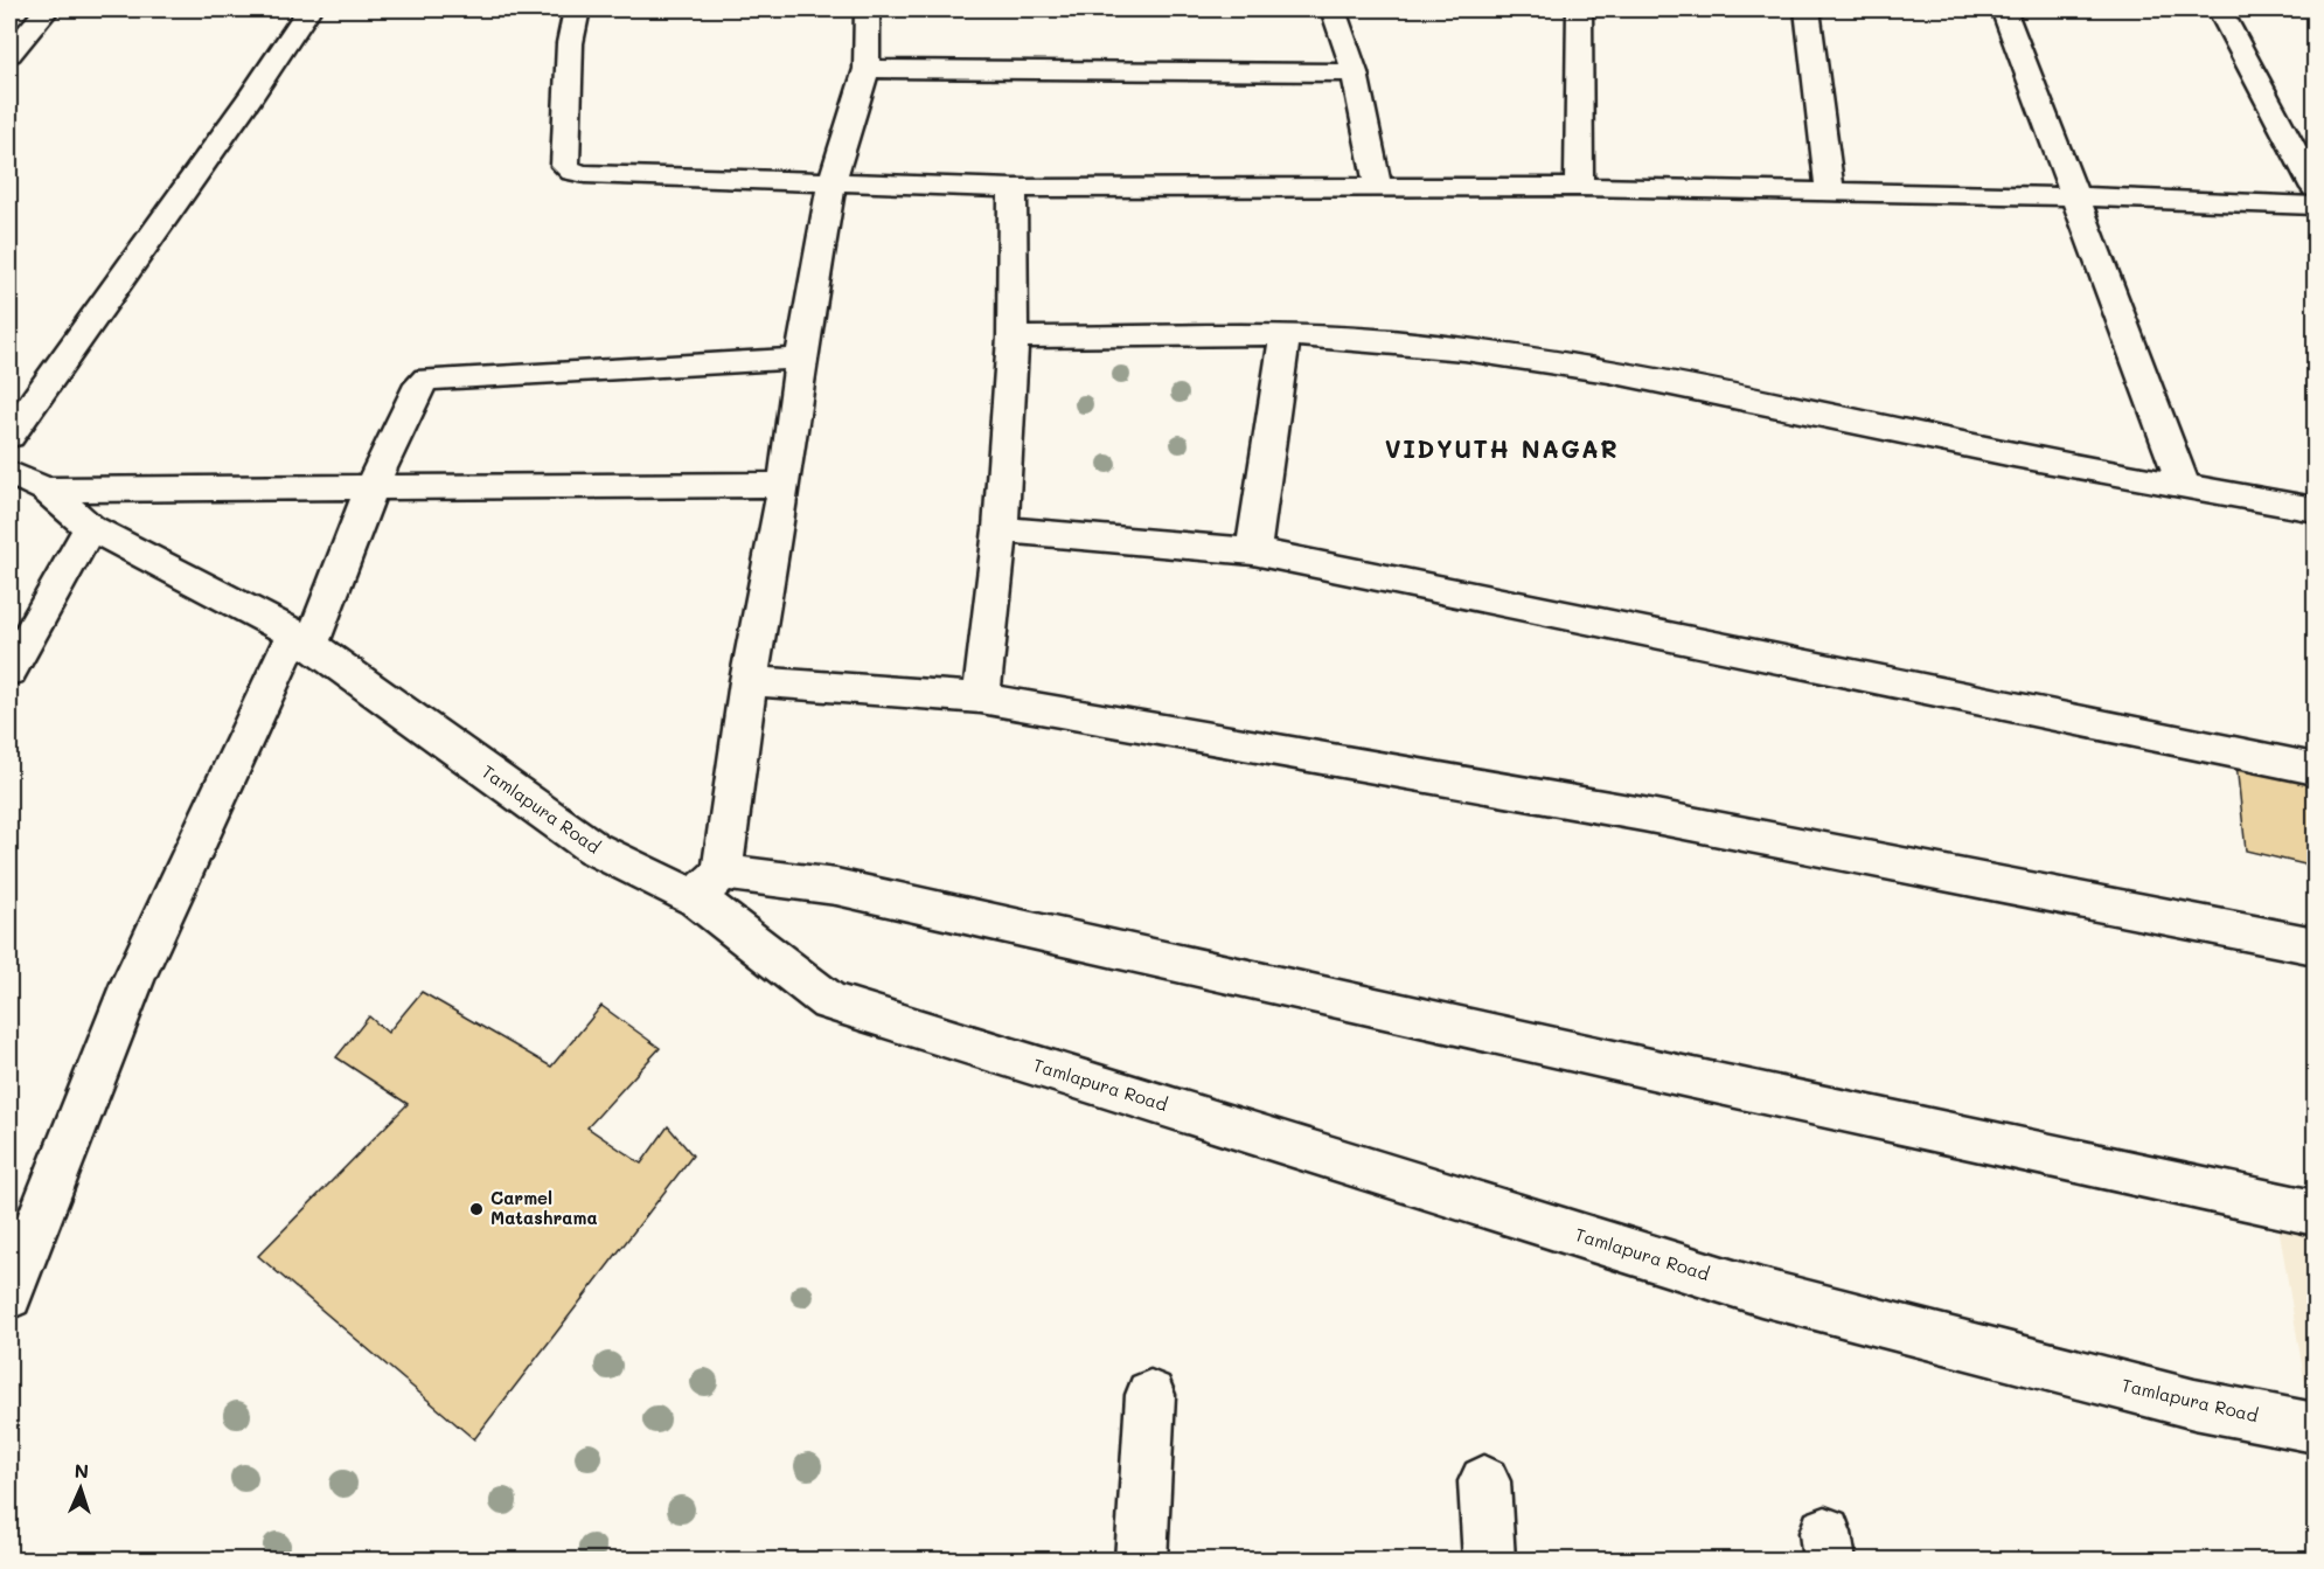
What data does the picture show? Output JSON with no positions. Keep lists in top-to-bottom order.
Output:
{
  "streets": {
    "street": ["Tamlapura Road"]
  },
  "districts": ["VIDYUTH NAGAR"],
  "places": ["Carmel Matashrama"],
  "north": "top"
}
